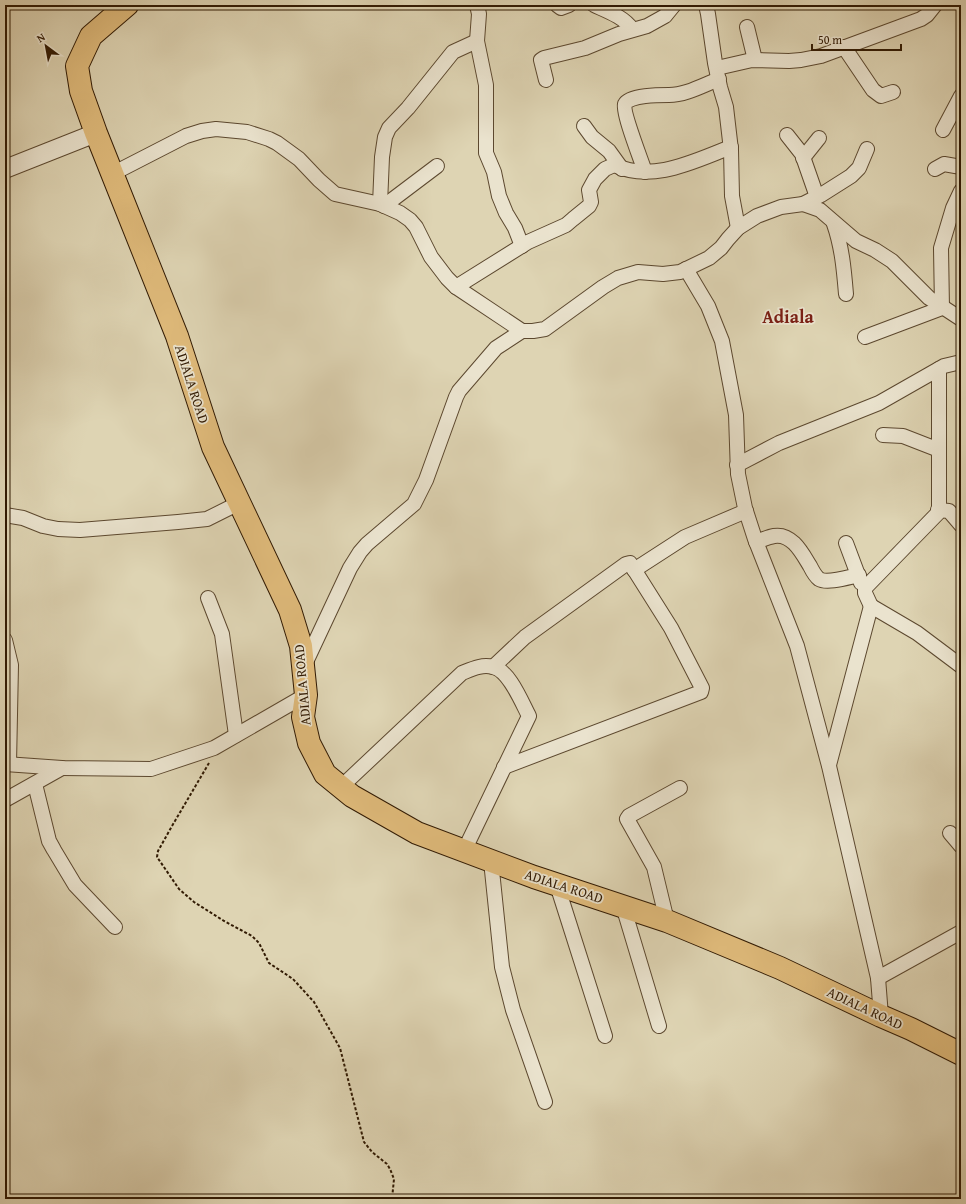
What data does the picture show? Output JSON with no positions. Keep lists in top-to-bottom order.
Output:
{
  "streets": {
    "main road": ["ADIALA ROAD"]
  },
  "districts": ["Adiala"],
  "scale_bar": "50 m",
  "north": "top left"
}
